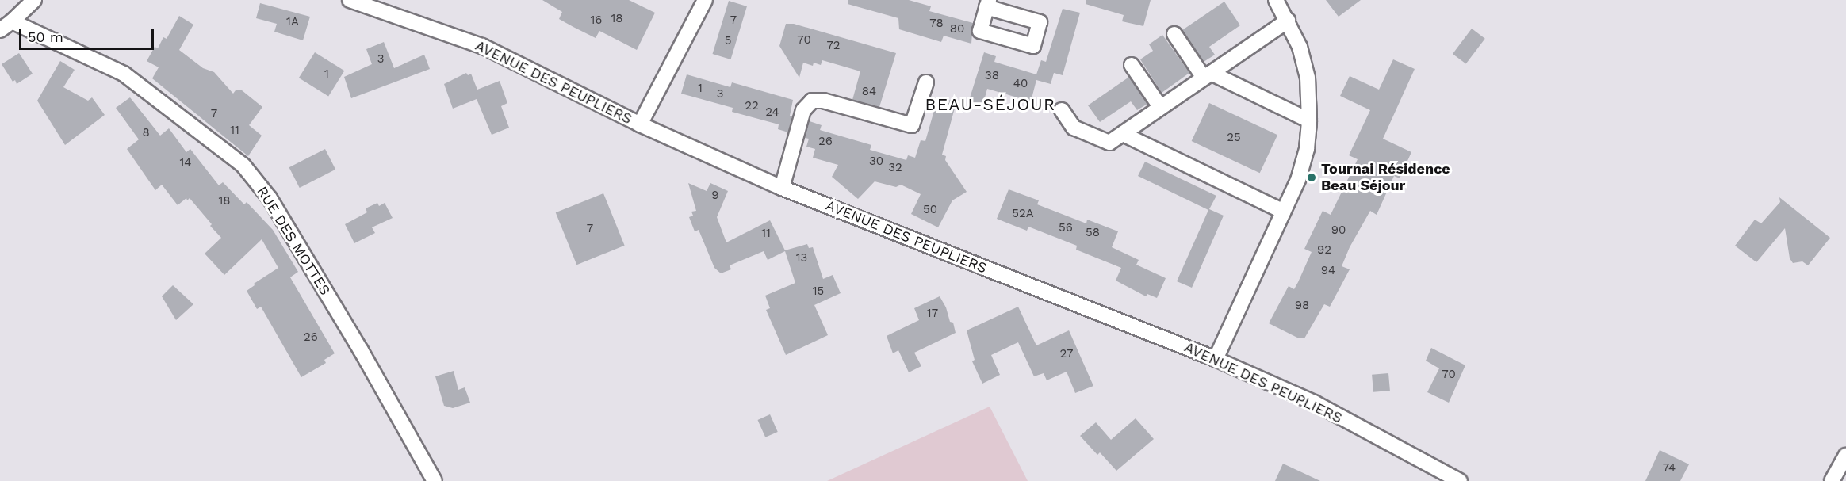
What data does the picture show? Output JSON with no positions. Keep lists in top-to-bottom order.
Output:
{
  "streets": {
    "street": ["AVENUE DES PEUPLIERS", "RUE DES MOTTES"]
  },
  "districts": ["BEAU-SÉJOUR"],
  "places": ["Tournai Résidence Beau Séjour"],
  "house_numbers": [
    "18",
    "16",
    "7",
    "1A",
    "78",
    "80",
    "70",
    "5",
    "72",
    "3",
    "1",
    "38",
    "40",
    "1",
    "84",
    "3",
    "22",
    "24",
    "7",
    "11",
    "8",
    "25",
    "26",
    "30",
    "14",
    "32",
    "9",
    "18",
    "50",
    "52A",
    "56",
    "7",
    "90",
    "58",
    "11",
    "92",
    "13",
    "94",
    "15",
    "98",
    "17",
    "26",
    "27",
    "70",
    "74"
  ],
  "scale_bar": "50 m"
}
